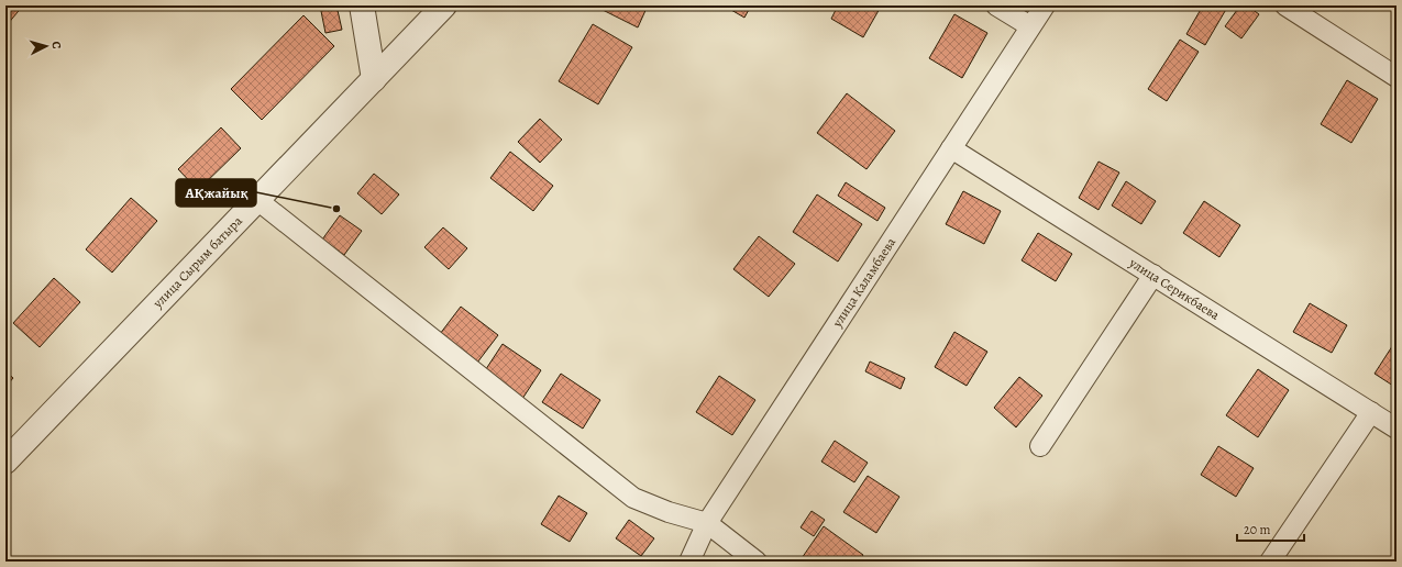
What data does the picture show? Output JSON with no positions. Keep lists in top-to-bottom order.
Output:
{
  "streets": {
    "street": ["улица Сырым батыра", "улица Каламбаева", "улица Серикбаева"]
  },
  "crossings": [
    ["улица Каламбаева", "улица Серикбаева"]
  ],
  "places": ["АҚжайық"],
  "scale_bar": "20 m",
  "north": "right"
}
